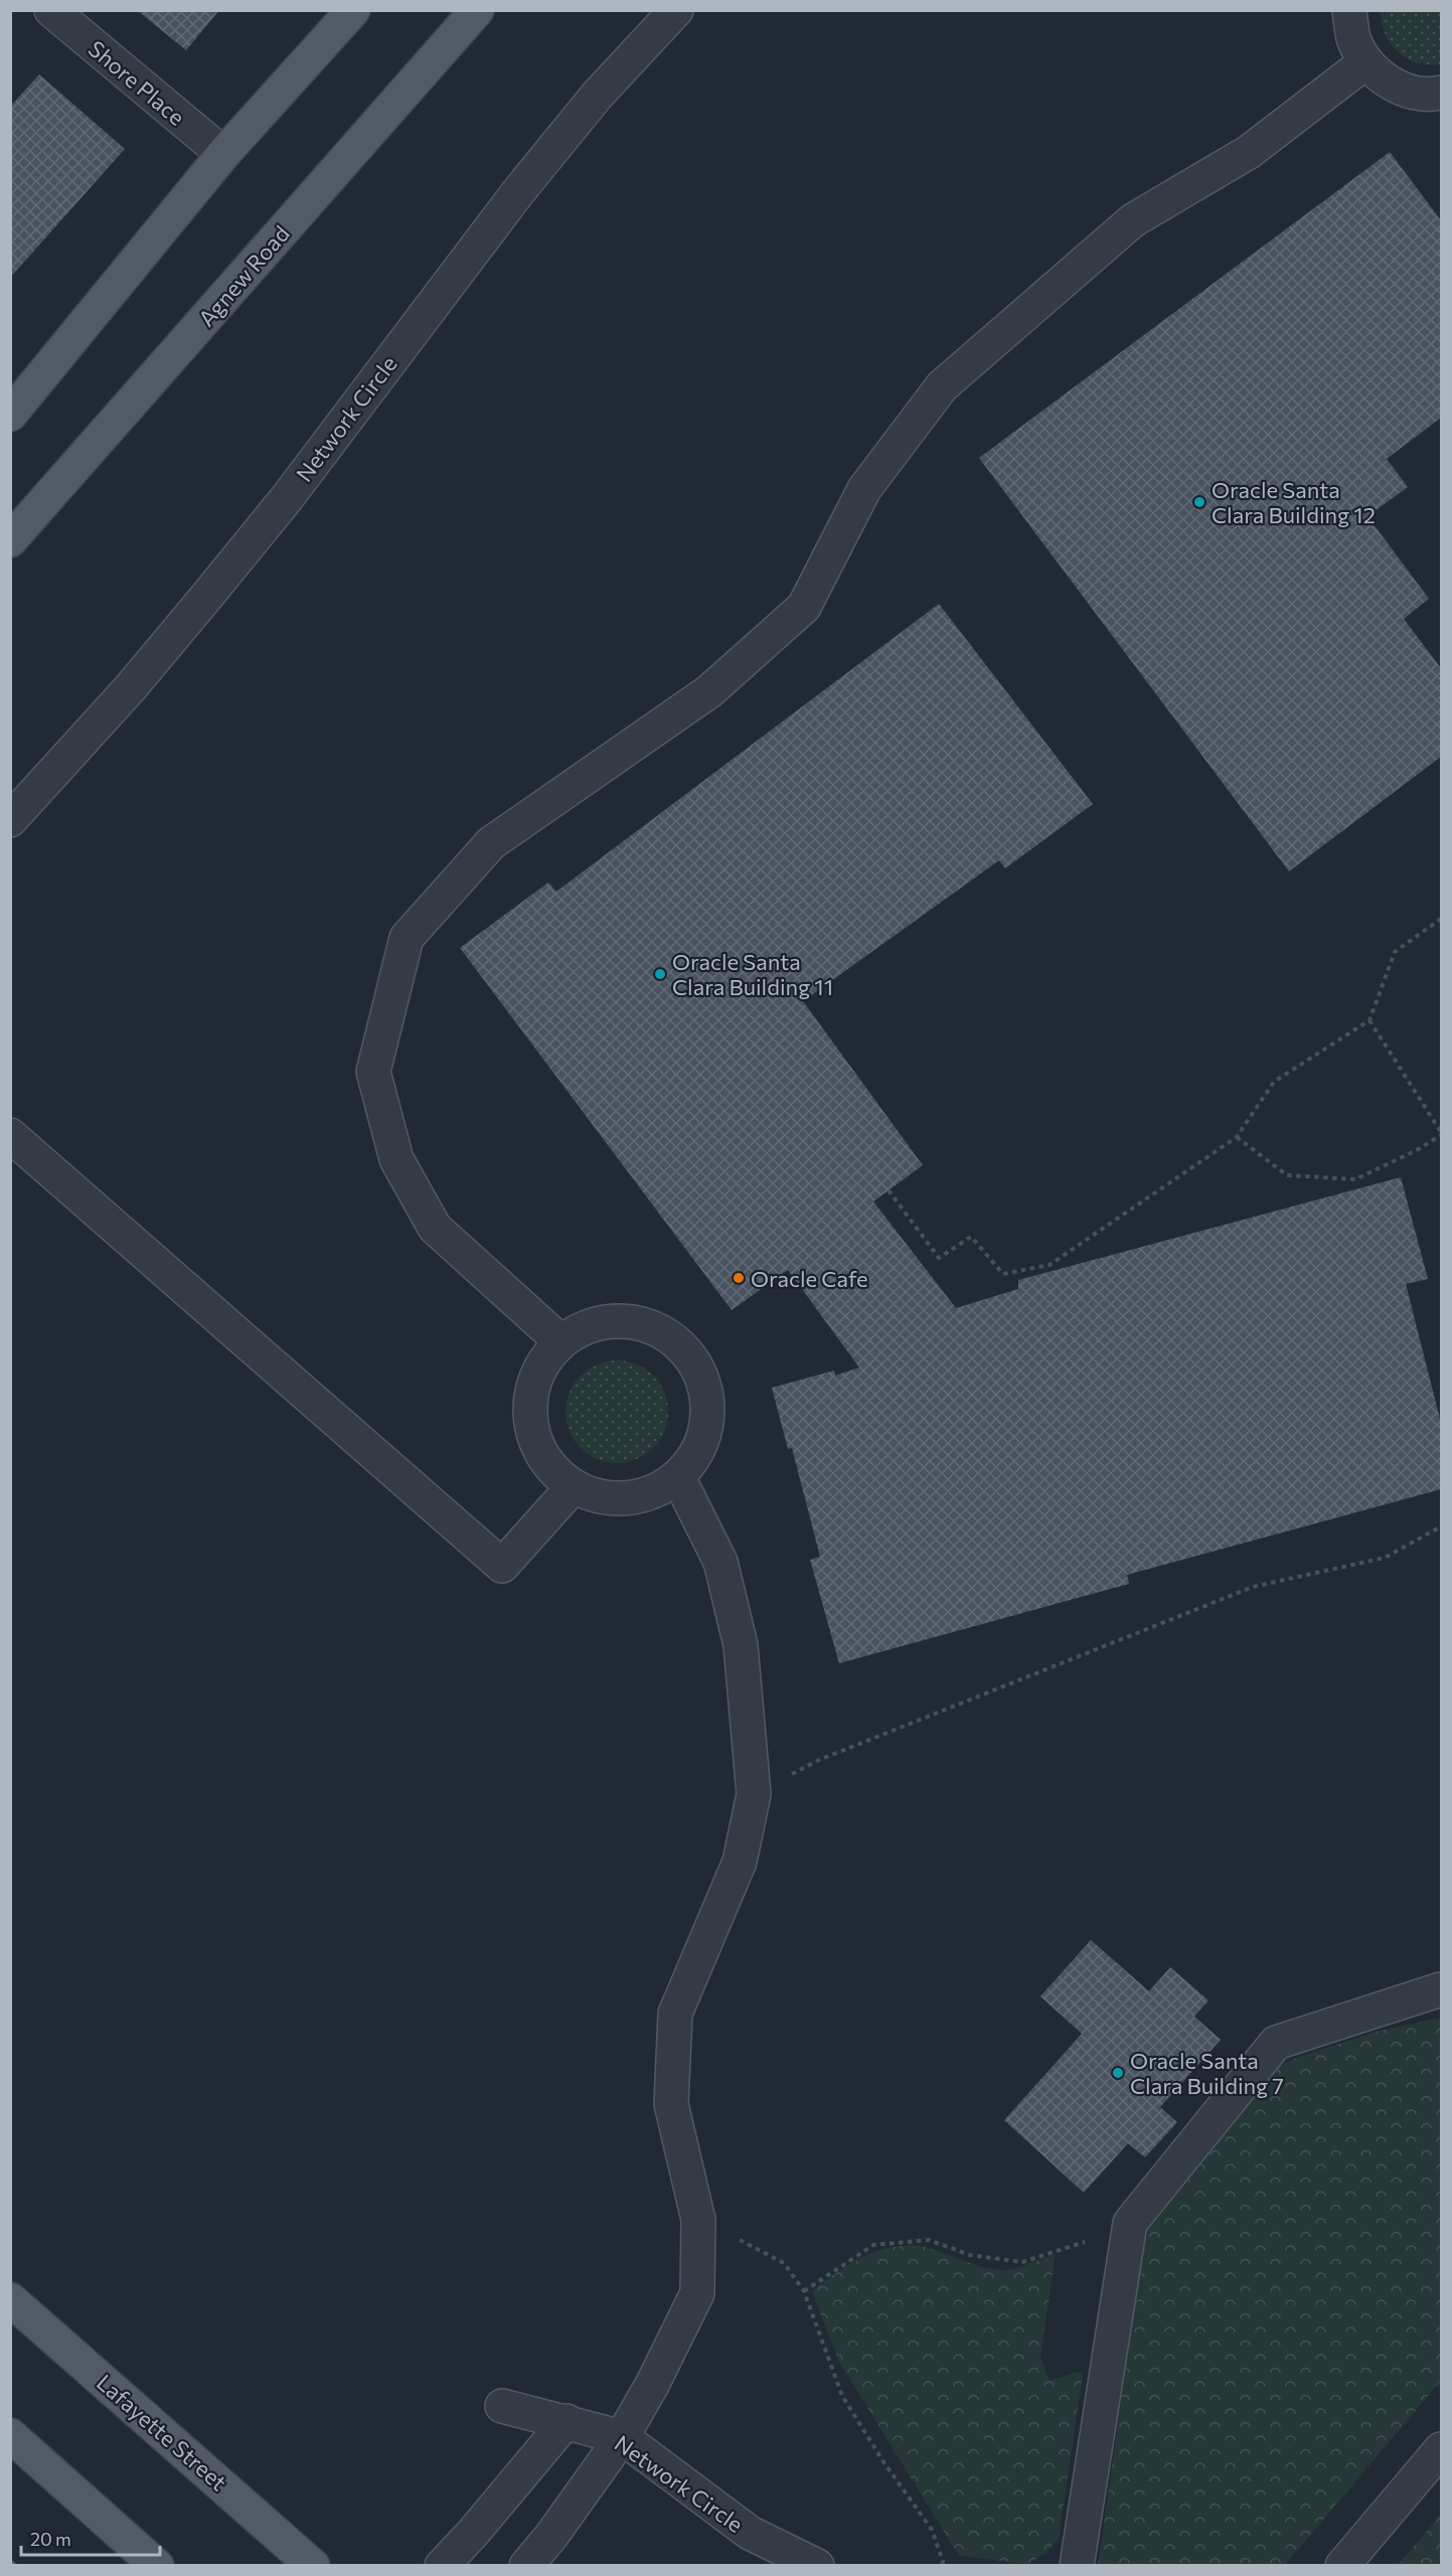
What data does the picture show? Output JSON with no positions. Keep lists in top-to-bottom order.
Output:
{
  "streets": {
    "main road": ["Agnew Road", "Lafayette Street"],
    "lane": ["Shore Place", "Network Circle"]
  },
  "places": [
    "Oracle Santa Clara Building 12",
    "Oracle Santa Clara Building 11",
    "Oracle Cafe",
    "Oracle Santa Clara Building 7"
  ],
  "scale_bar": "20 m"
}
